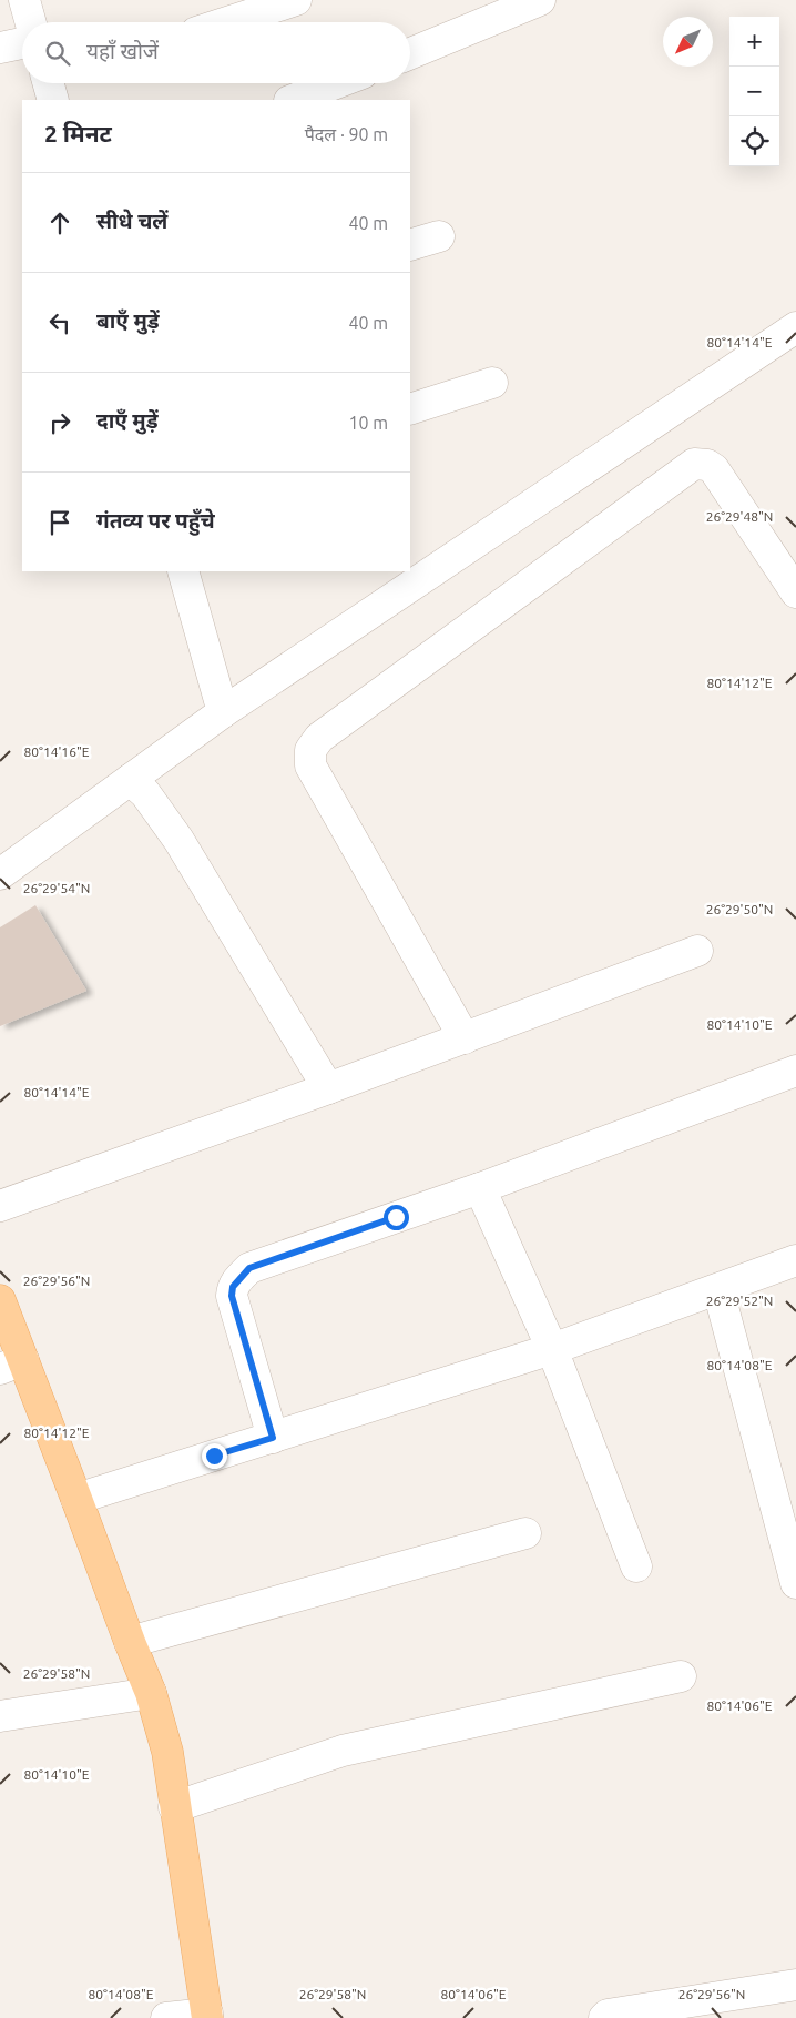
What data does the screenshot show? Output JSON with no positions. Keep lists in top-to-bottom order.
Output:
{
  "north": "bottom left",
  "page": {
    "map_buttons": ["+", "−"],
    "search": "यहाँ खोजें",
    "heading": ["2 मिनट", "पैदल · 90 m"],
    "list": [
      ["सीधे चलें", "40 m"],
      ["बाएँ मुड़ें", "40 m"],
      ["दाएँ मुड़ें", "10 m"],
      "गंतव्य पर पहुँचे"
    ]
  },
  "coordinates": [
    "80°14'14\"E",
    "26°29'48\"N",
    "80°14'12\"E",
    "80°14'16\"E",
    "26°29'54\"N",
    "26°29'50\"N",
    "80°14'10\"E",
    "26°29'56\"N",
    "26°29'52\"N",
    "80°14'08\"E",
    "26°29'58\"N",
    "80°14'06\"E"
  ]
}
